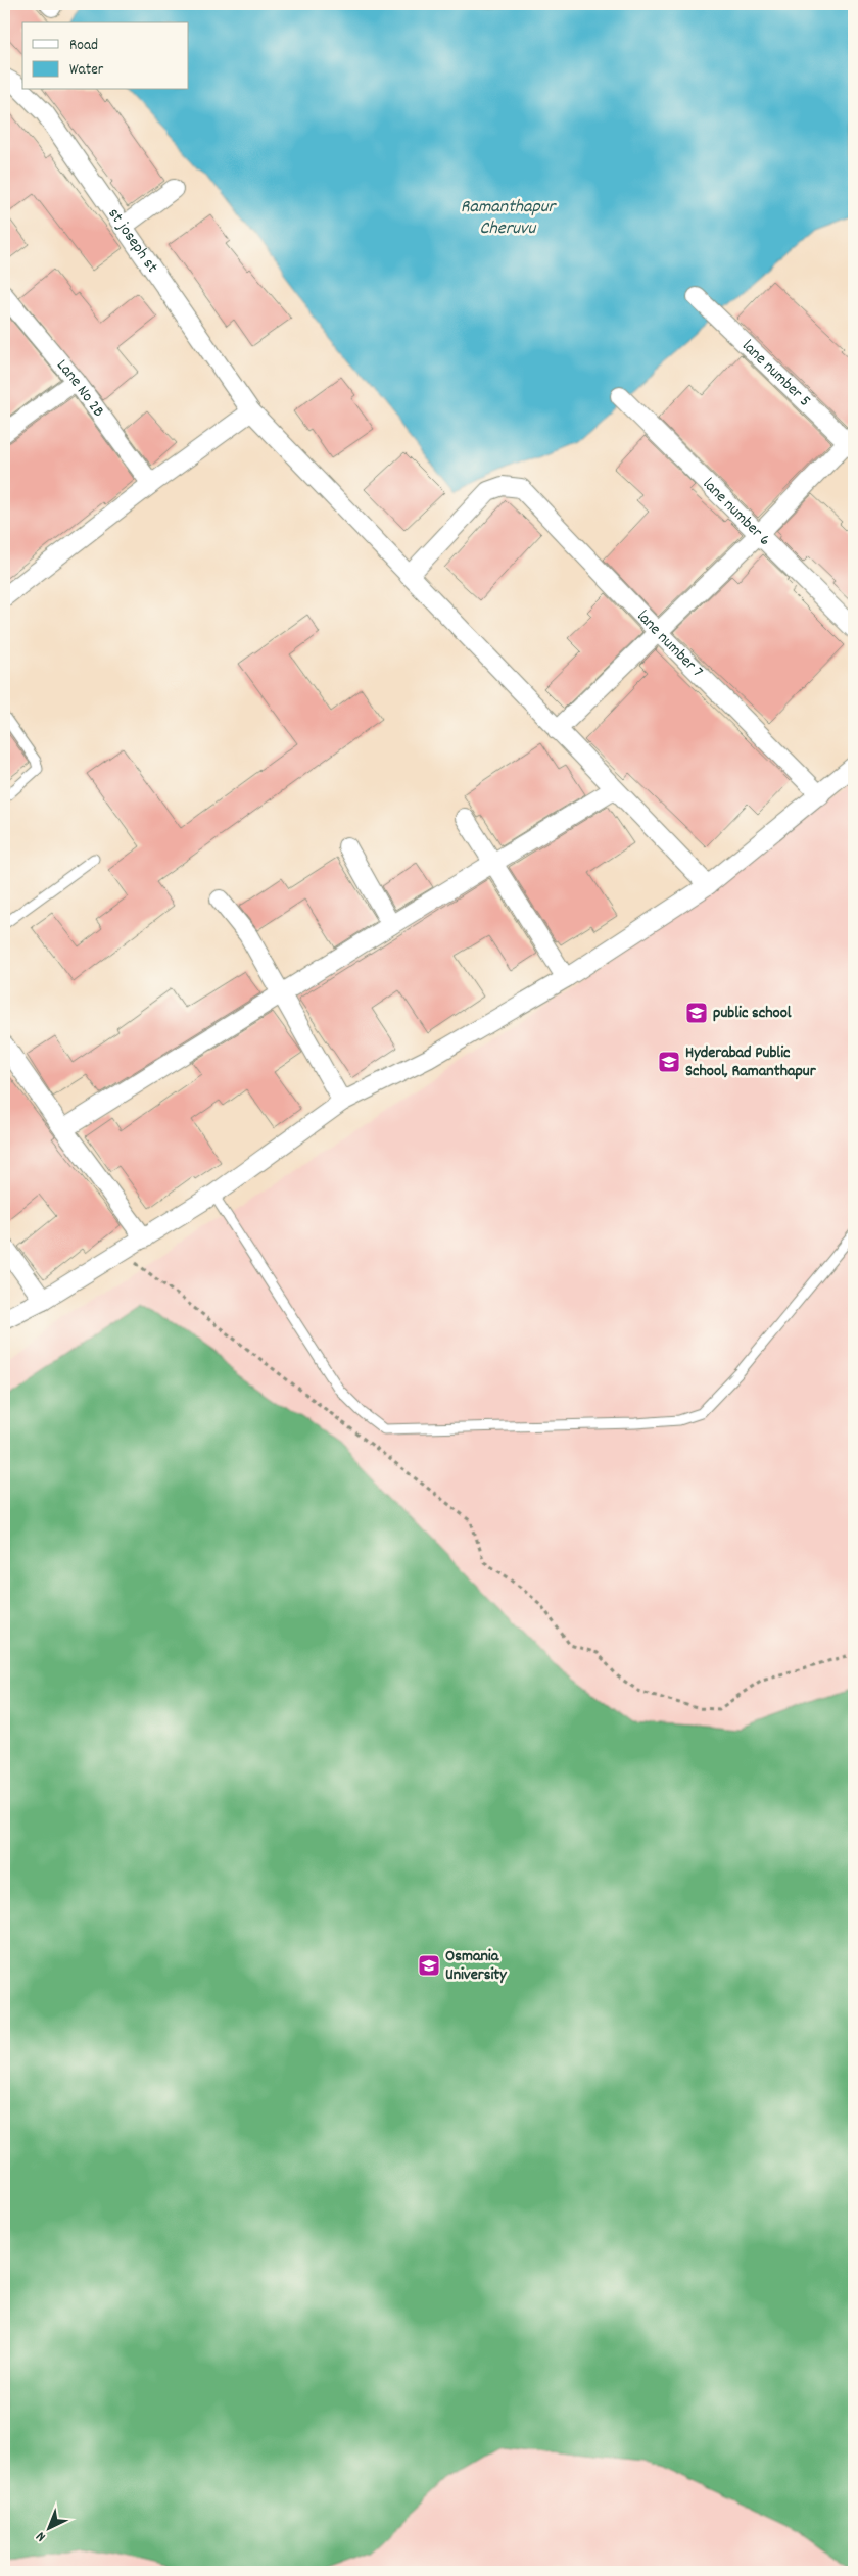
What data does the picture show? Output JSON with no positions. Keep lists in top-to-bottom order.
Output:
{
  "streets": {
    "street": [
      "st joseph st",
      "lane number 5",
      "Lane No 2B",
      "lane number 6",
      "lane number 7"
    ]
  },
  "crossings": [
    ["st joseph st", "lane number 7"]
  ],
  "water": ["Ramanthapur Cheruvu"],
  "places": {
    "school or university": ["public school", "Hyderabad Public School, Ramanthapur", "Osmania University"]
  },
  "legend": ["Road", "Water"],
  "north": "bottom left"
}
